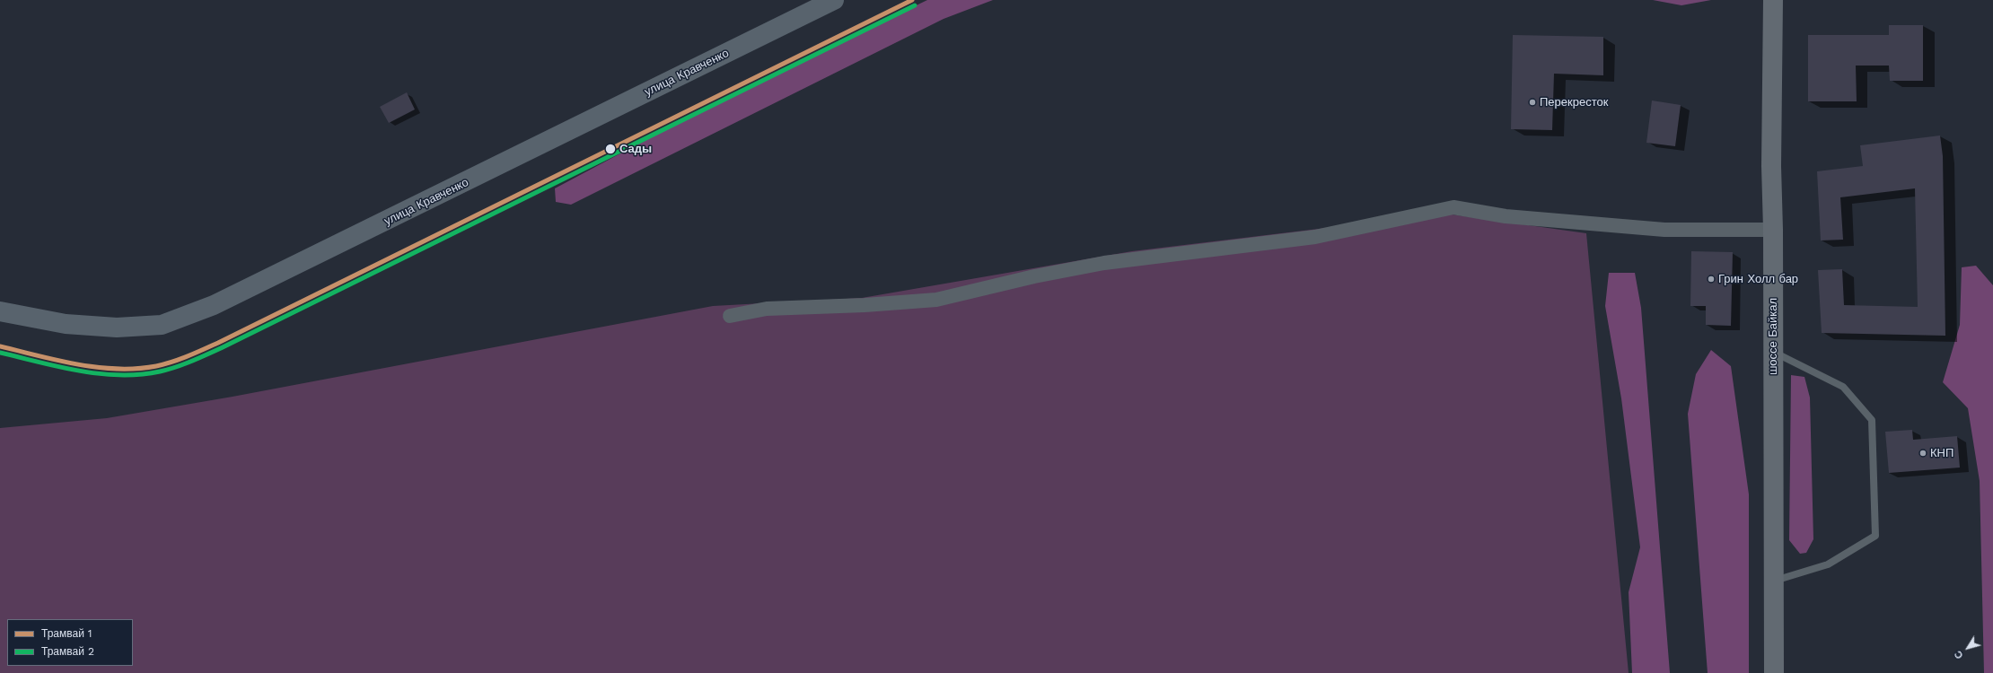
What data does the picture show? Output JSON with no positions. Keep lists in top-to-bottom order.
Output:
{
  "streets": {
    "highway": ["шоссе Байкал"],
    "main road": ["улица Кравченко"]
  },
  "places": [
    "Перекресток",
    "Сады",
    "Грин Холл бар",
    "КНП"
  ],
  "lines": ["tram line 1", "tram line 2"],
  "legend": ["Трамвай 1", "Трамвай 2"],
  "north": "bottom left"
}
